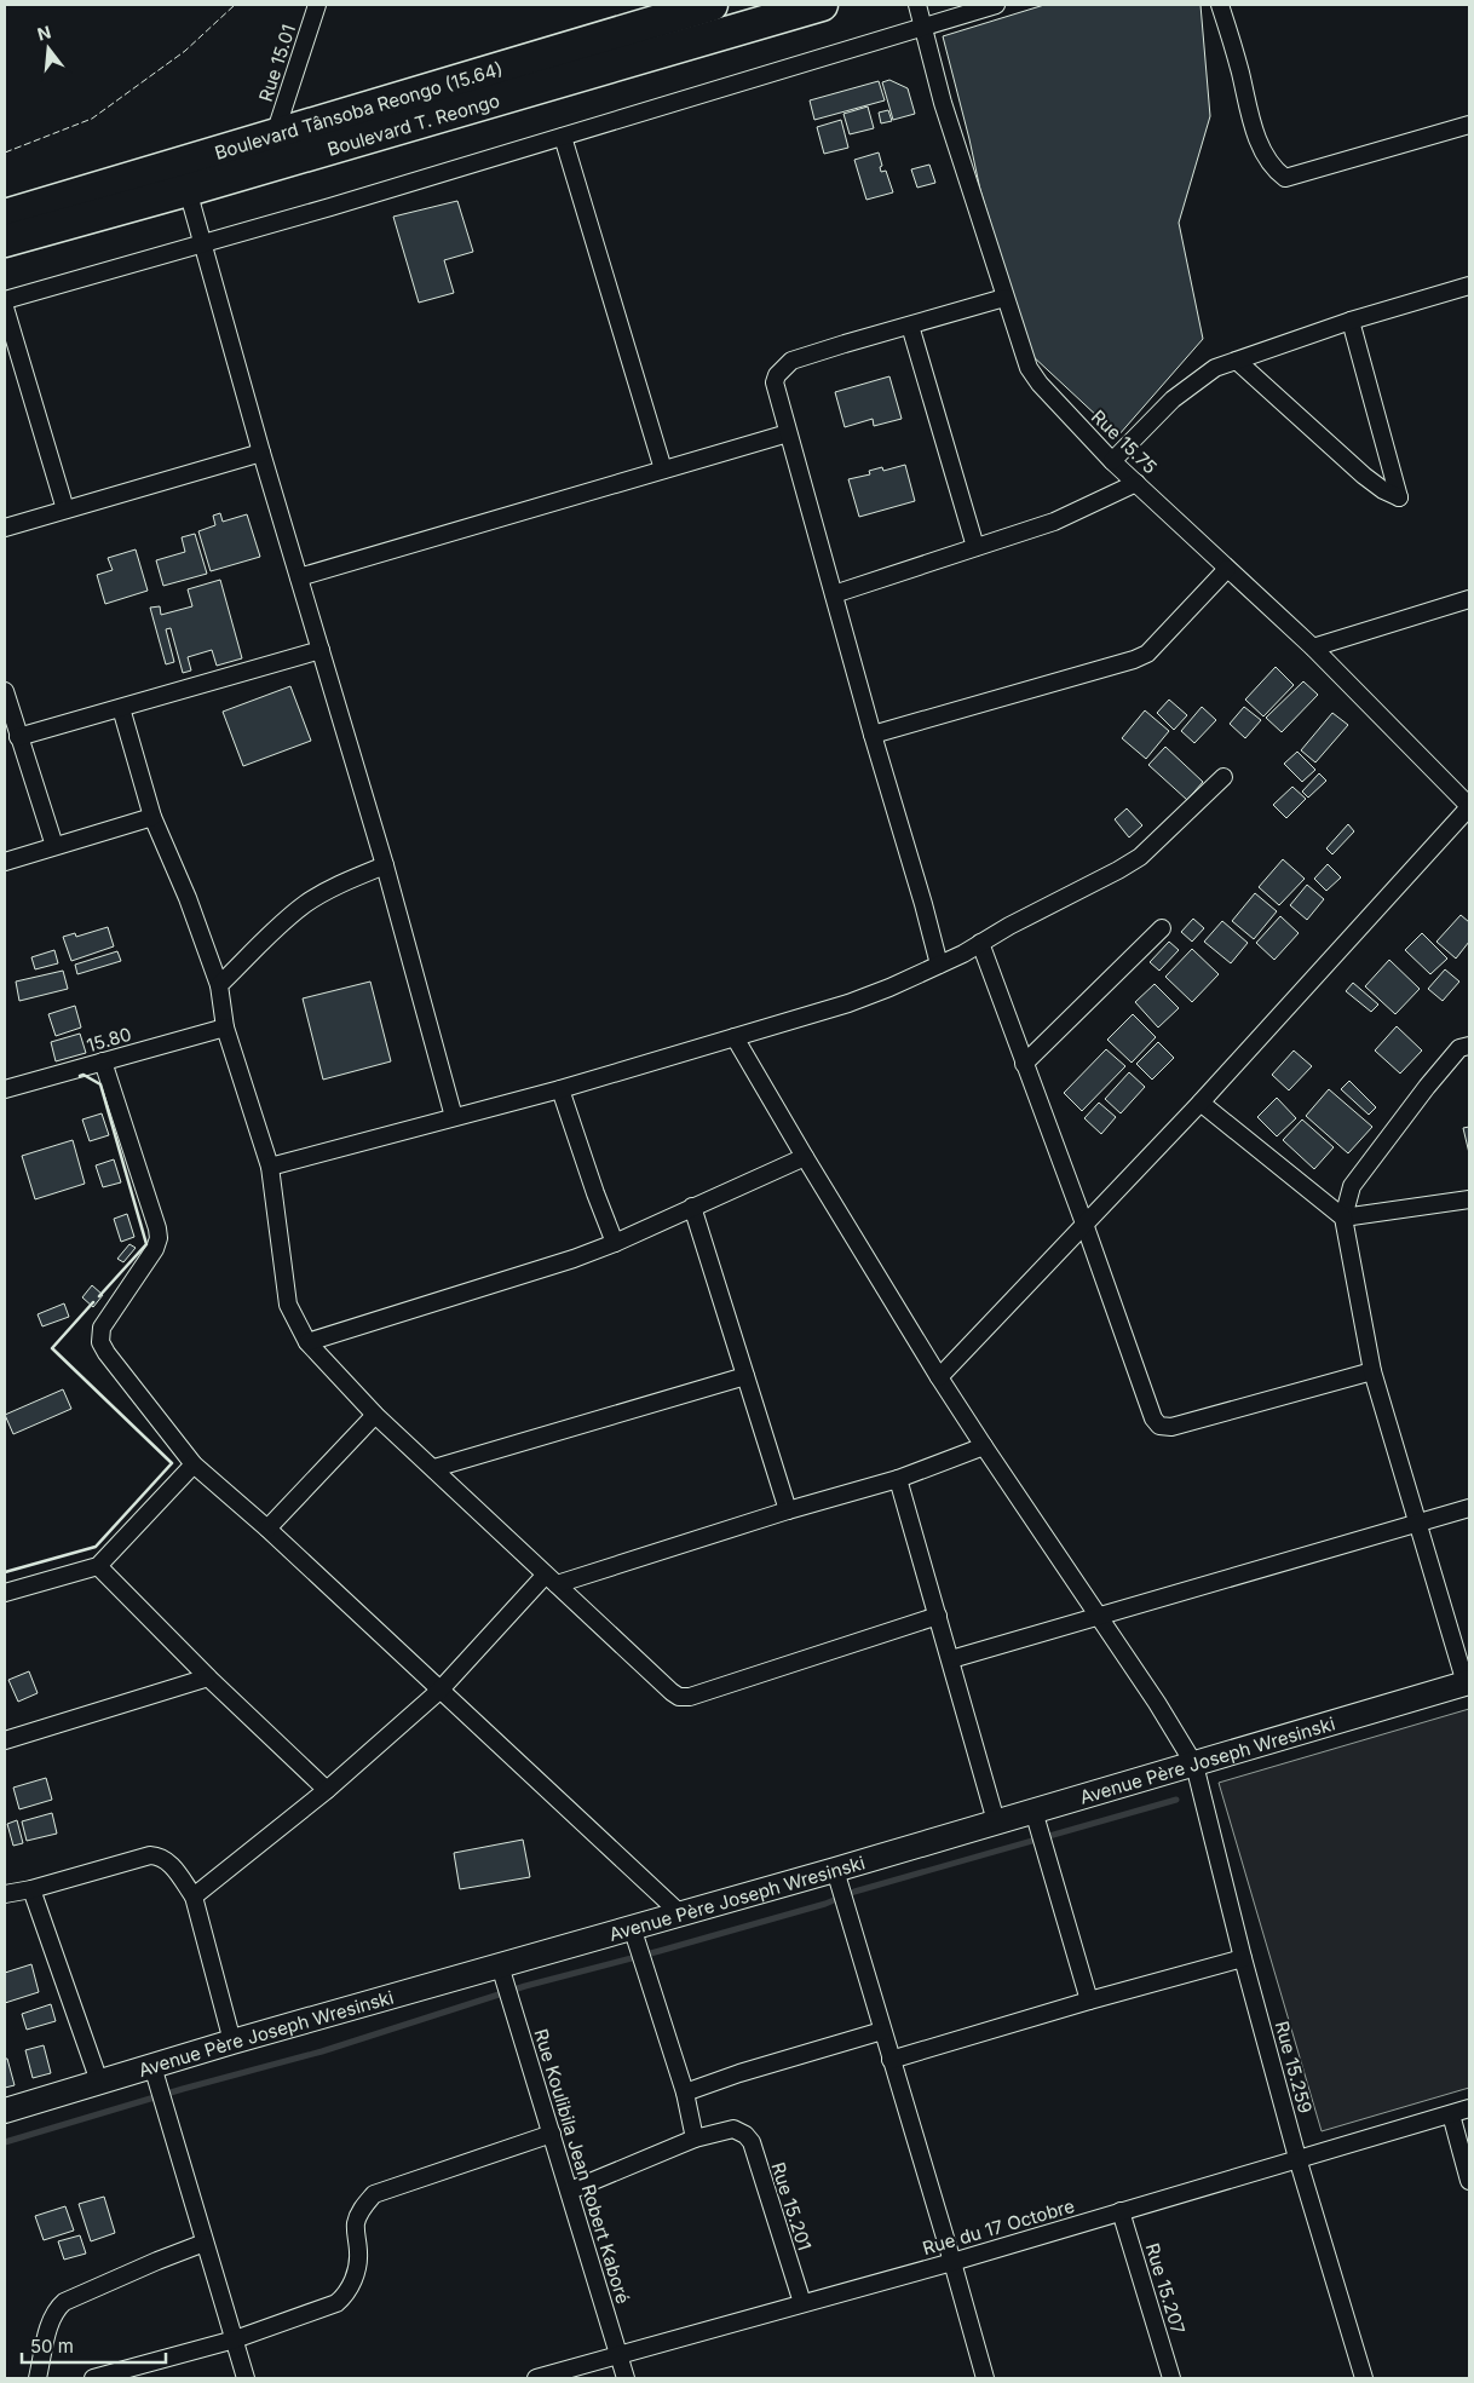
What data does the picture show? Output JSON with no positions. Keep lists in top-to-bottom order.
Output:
{
  "streets": {
    "highway": ["Boulevard Tânsoba Reongo (15.64)", "Boulevard T. Reongo"],
    "street": [
      "Rue 15.01",
      "Rue 15.75",
      "15.80",
      "Avenue Père Joseph Wresinski",
      "Rue 15.259",
      "Rue Koulibila Jean Robert Kaboré",
      "Rue 15.201",
      "Rue du 17 Octobre",
      "Rue 15.207"
    ]
  },
  "crossings": [
    ["Rue 15.01", "Boulevard Tânsoba Reongo (15.64)"],
    ["Avenue Père Joseph Wresinski", "Rue 15.259"],
    ["Avenue Père Joseph Wresinski", "Rue Koulibila Jean Robert Kaboré"],
    ["Rue 15.259", "Rue du 17 Octobre"],
    ["Rue Koulibila Jean Robert Kaboré", "Rue du 17 Octobre"],
    ["Rue 15.201", "Rue du 17 Octobre"],
    ["Rue du 17 Octobre", "Rue 15.207"]
  ],
  "scale_bar": "50 m",
  "north": "top"
}
